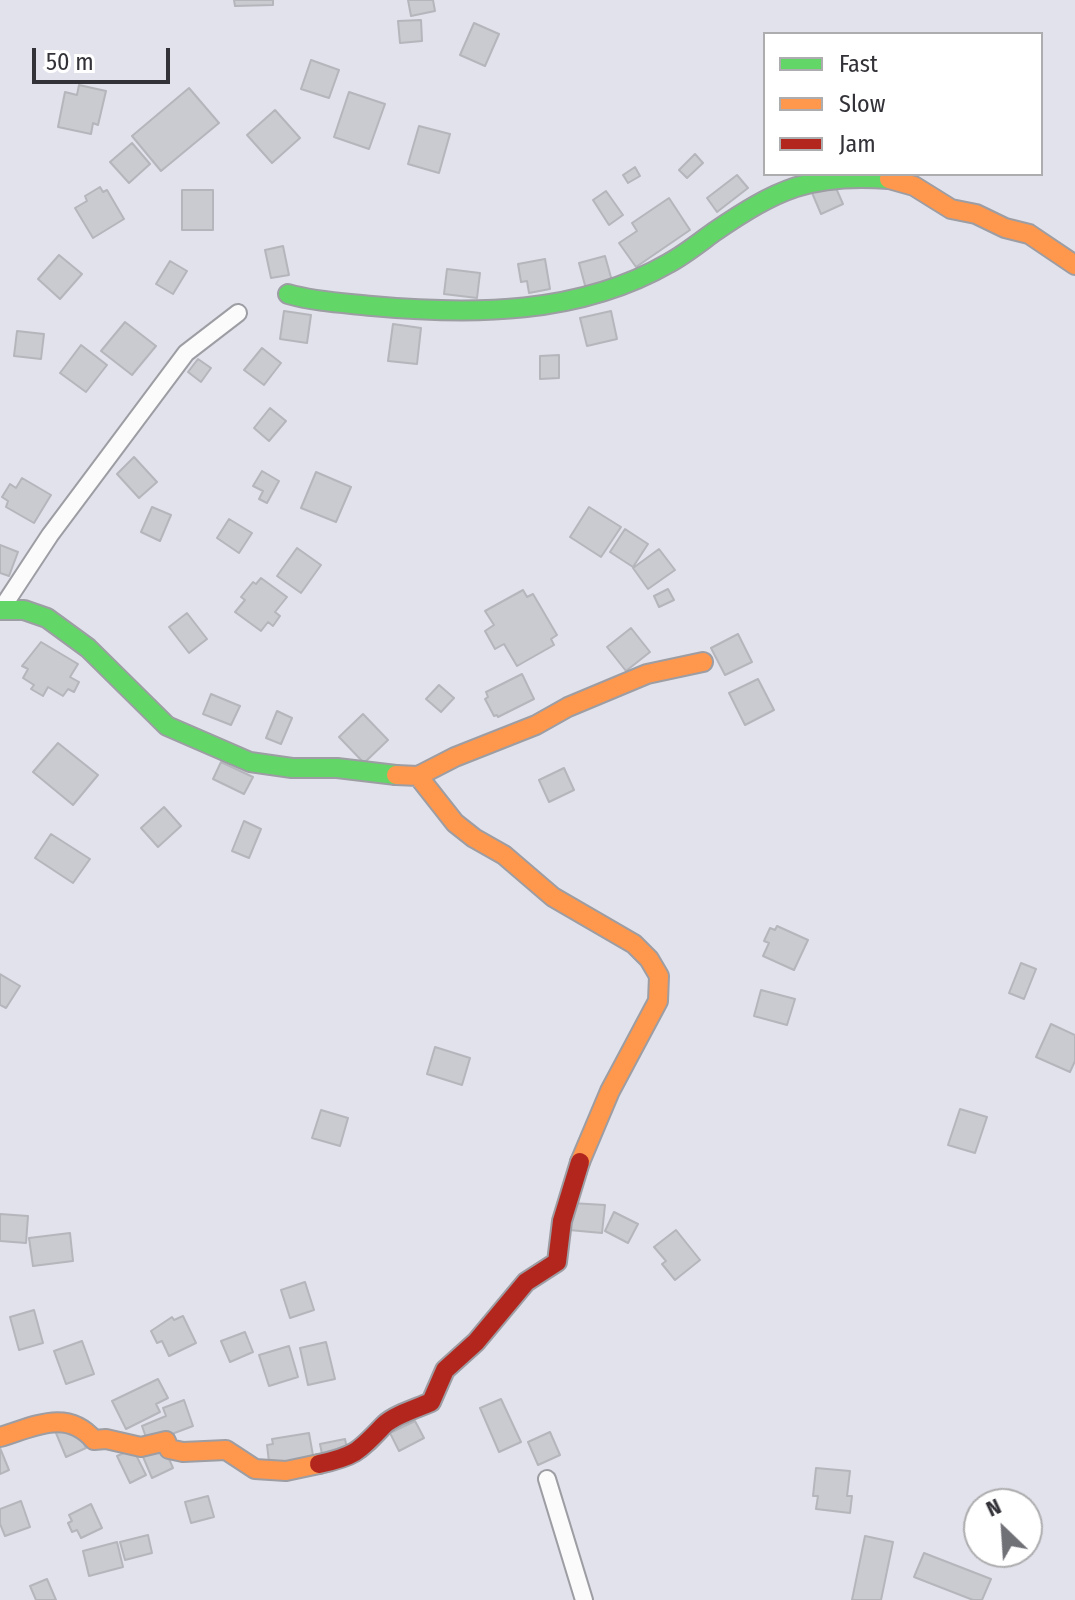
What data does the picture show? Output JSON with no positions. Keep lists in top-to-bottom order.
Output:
{
  "legend": ["Fast", "Slow", "Jam"],
  "scale_bar": "50 m",
  "north": "top left"
}
